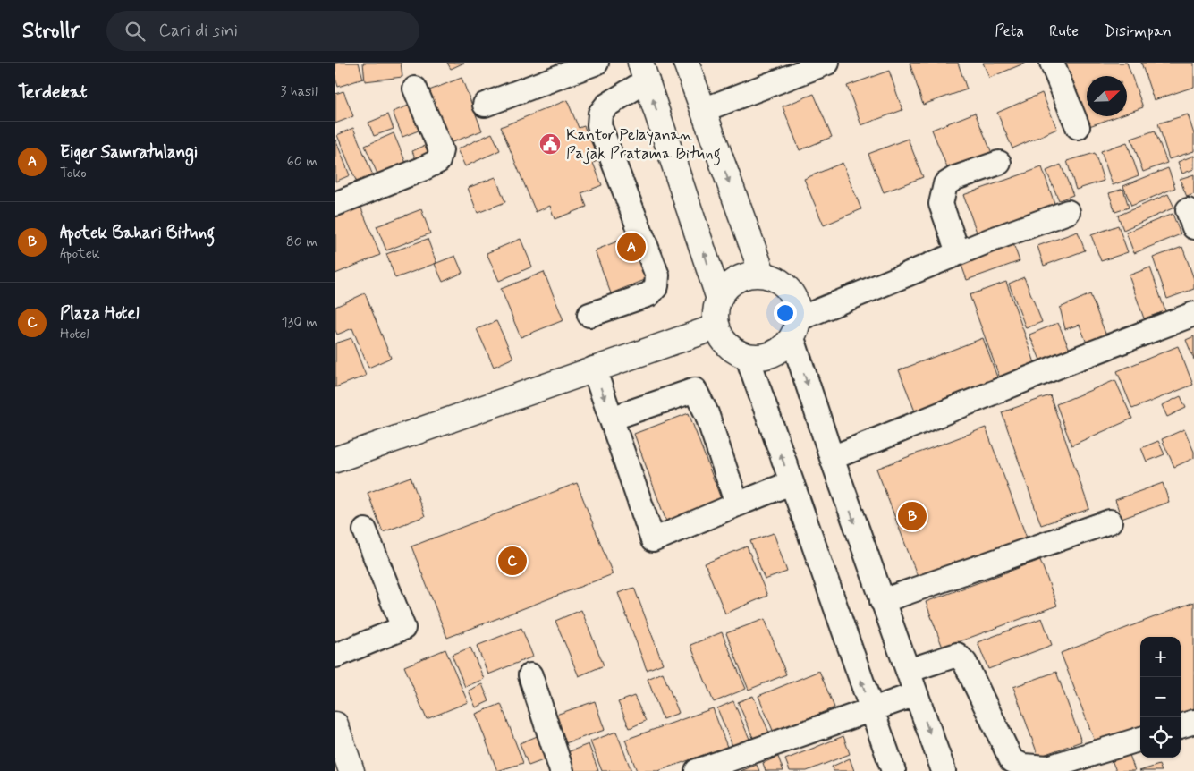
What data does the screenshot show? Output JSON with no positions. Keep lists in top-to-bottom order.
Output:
{
  "places": {
    "public building": ["Kantor Pelayanan Pajak Pratama Bitung"]
  },
  "north": "top right",
  "page": {
    "header": "Strollr",
    "search": "Cari di sini",
    "nav": ["Peta", "Rute", "Disimpan"],
    "heading": ["Terdekat", "3 hasil"],
    "list": [
      {
        "mark": "A",
        "name": "Eiger Samratulangi",
        "note": "Toko",
        "value": "60 m"
      },
      {
        "mark": "B",
        "name": "Apotek Bahari Bitung",
        "note": "Apotek",
        "value": "80 m"
      },
      {
        "mark": "C",
        "name": "Plaza Hotel",
        "note": "Hotel",
        "value": "130 m"
      }
    ],
    "pins": ["A", "B", "C"],
    "map_buttons": ["+", "−"]
  }
}
